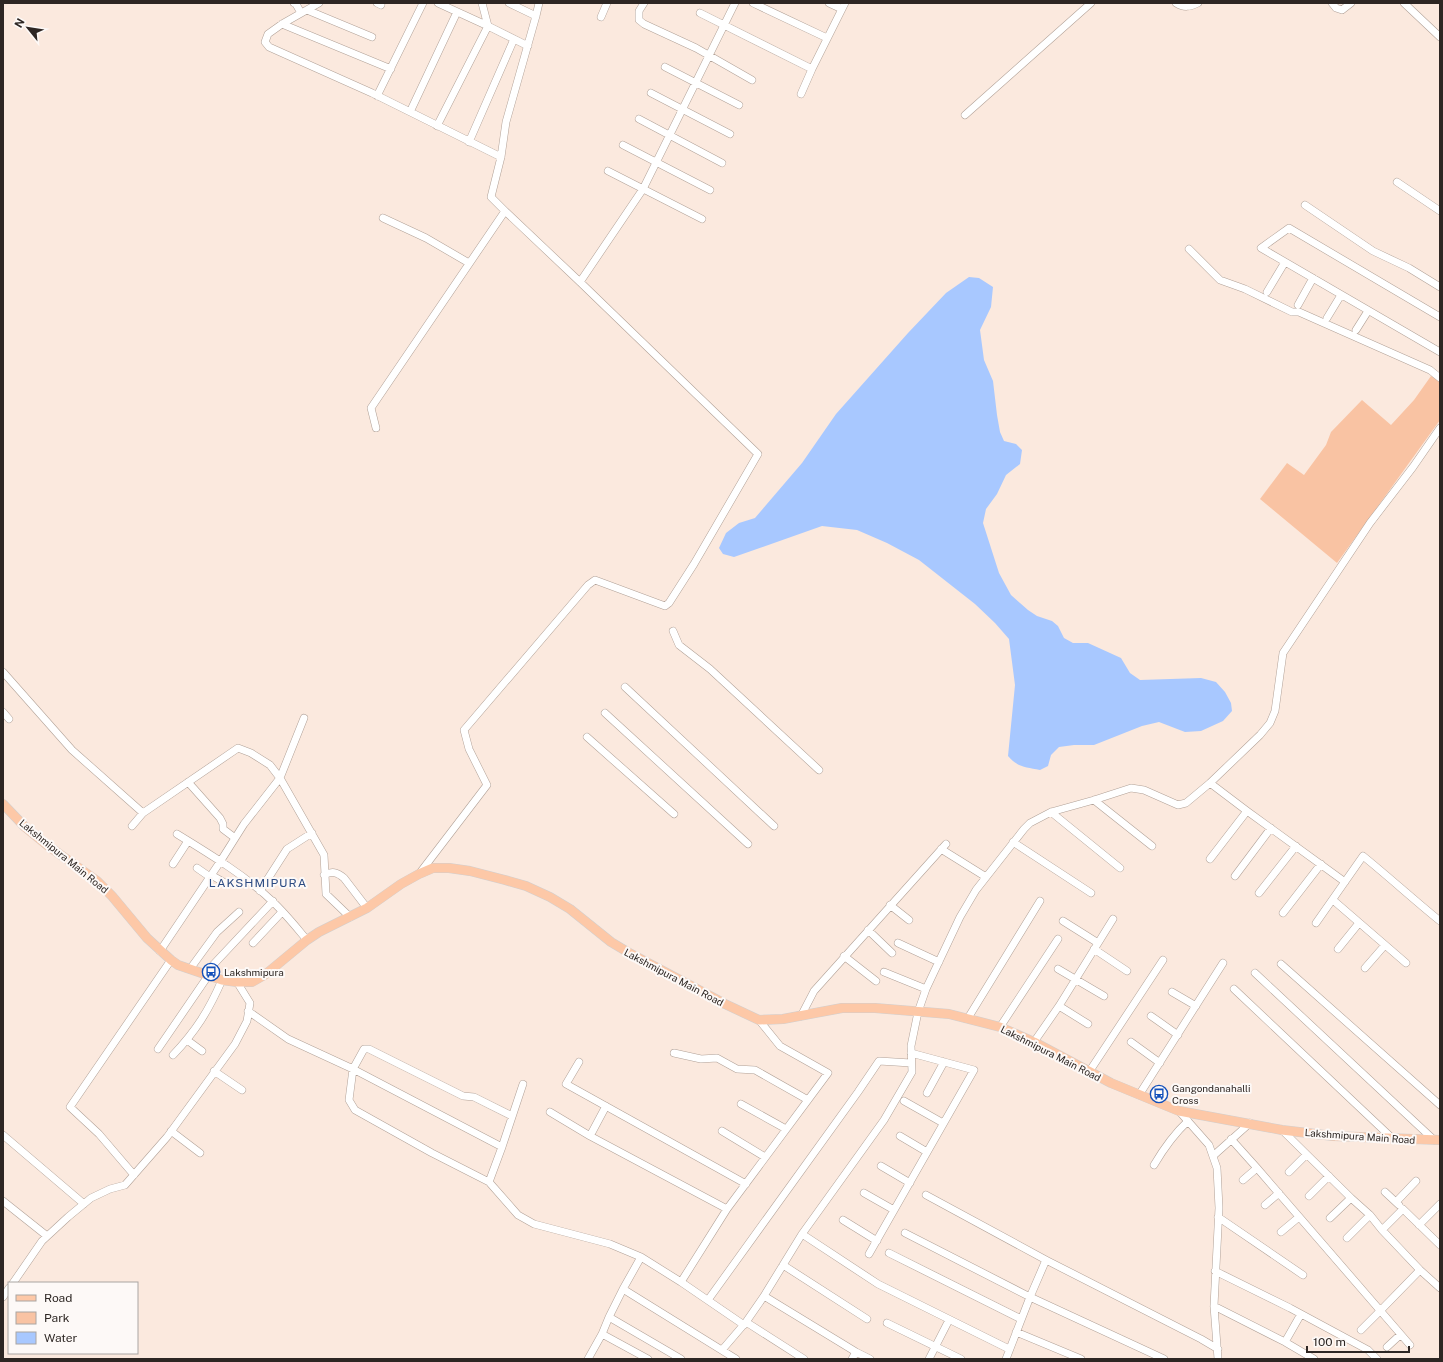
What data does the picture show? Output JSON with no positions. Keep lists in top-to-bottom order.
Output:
{
  "streets": {
    "main road": ["Lakshmipura Main Road"]
  },
  "districts": ["LAKSHMIPURA"],
  "places": {
    "bus stop": ["Lakshmipura", "Gangondanahalli Cross"]
  },
  "legend": ["Road", "Park", "Water"],
  "scale_bar": "100 m",
  "north": "top left"
}
